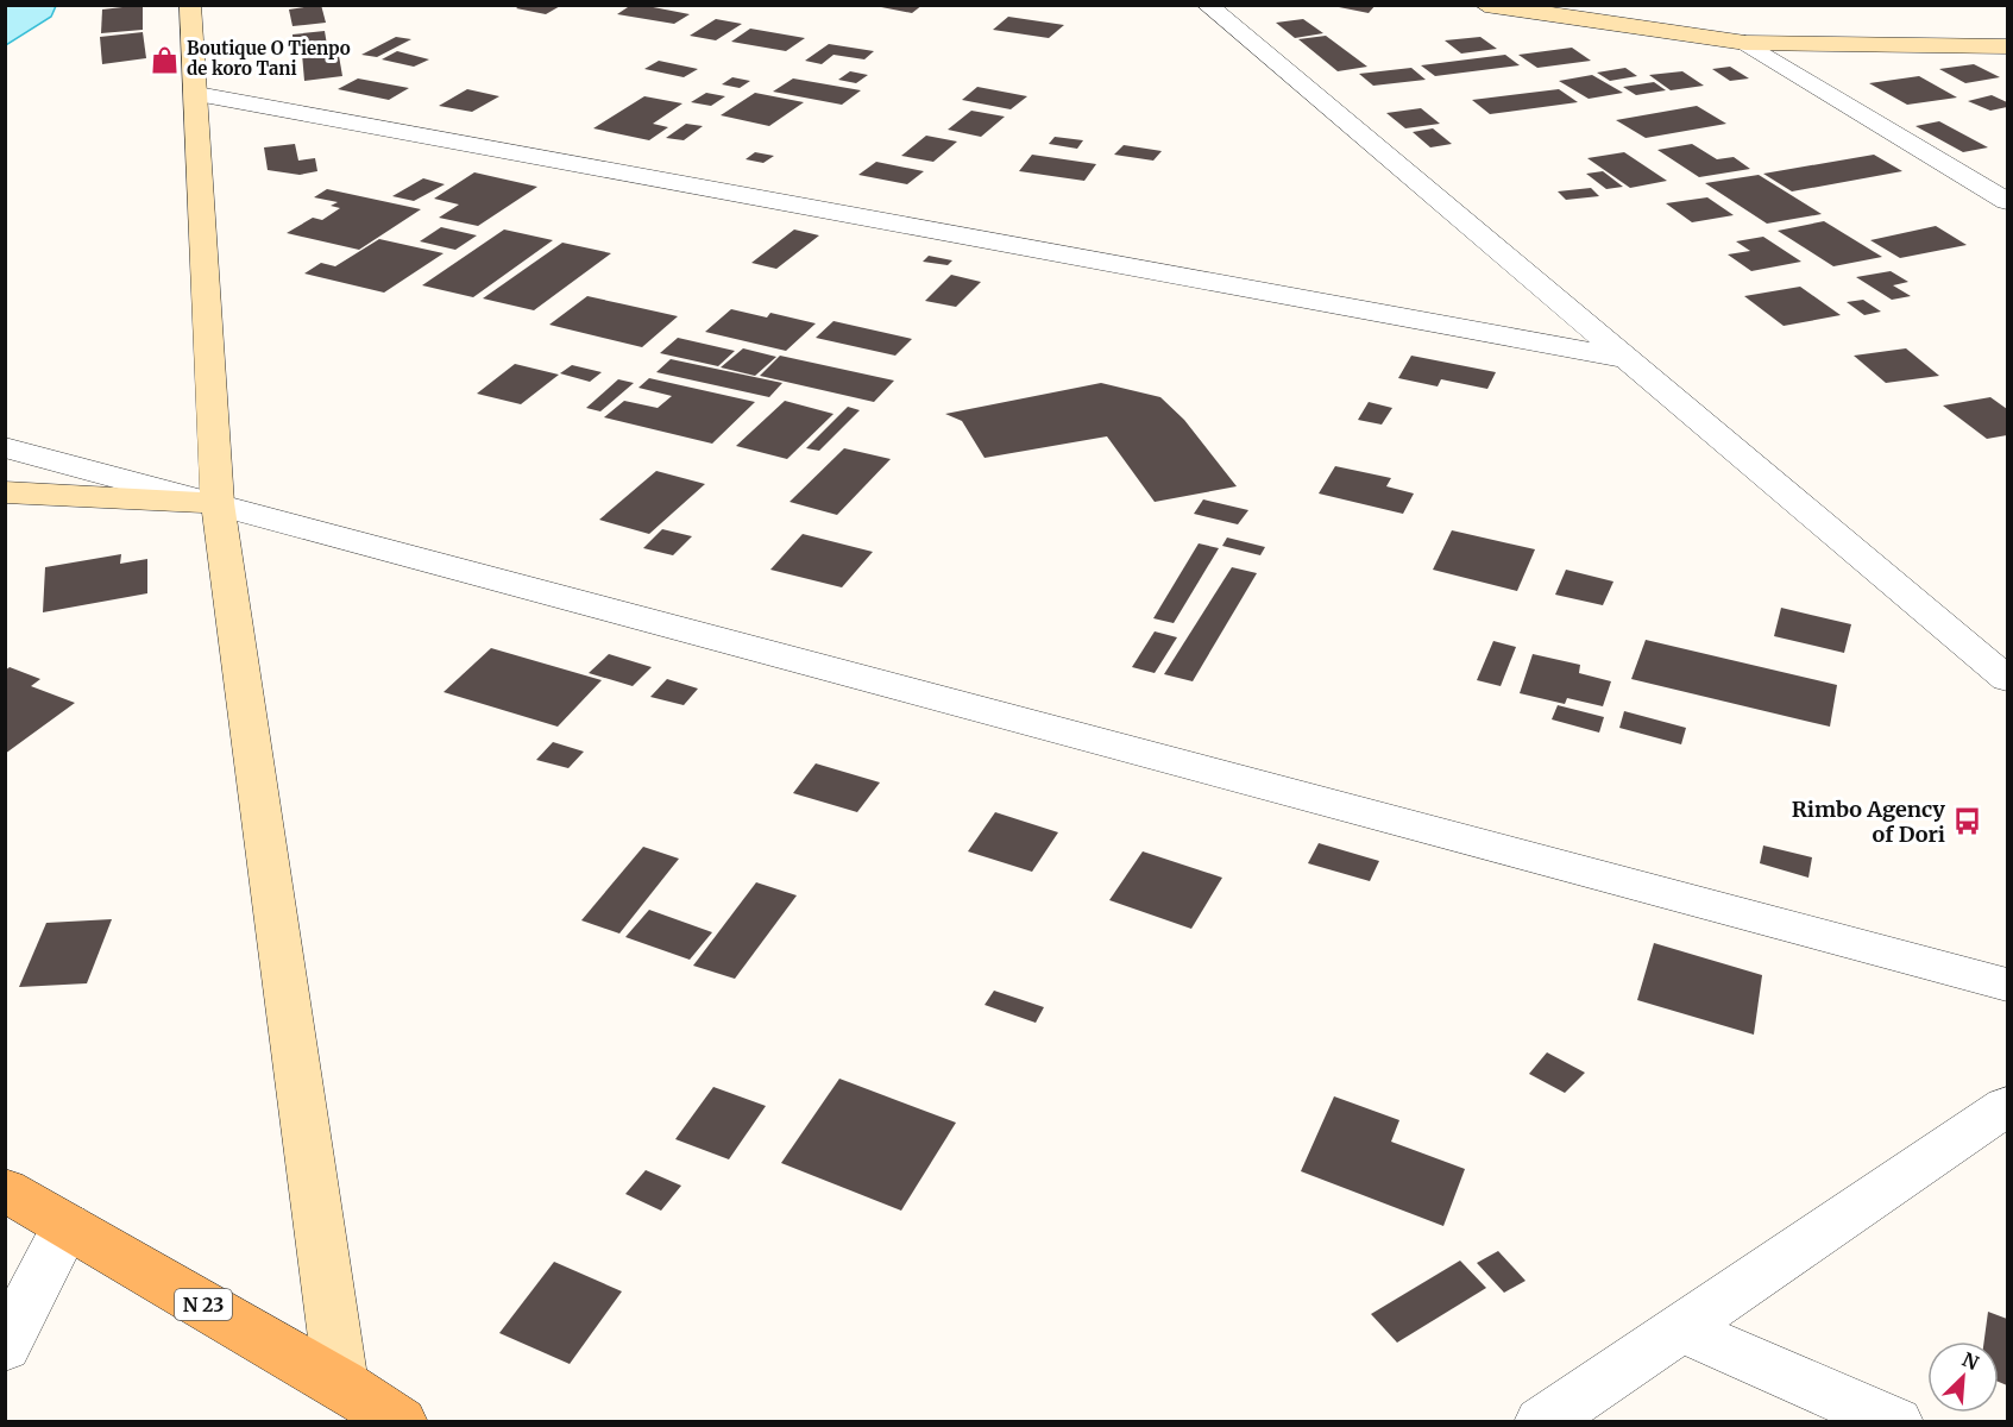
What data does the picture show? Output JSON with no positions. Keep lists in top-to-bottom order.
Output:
{
  "streets": {
    "main road": ["N 23"]
  },
  "places": {
    "shop": ["Boutique O Tienpo de koro Tani"],
    "bus stop": ["Rimbo Agency of Dori"]
  },
  "north": "top right"
}
